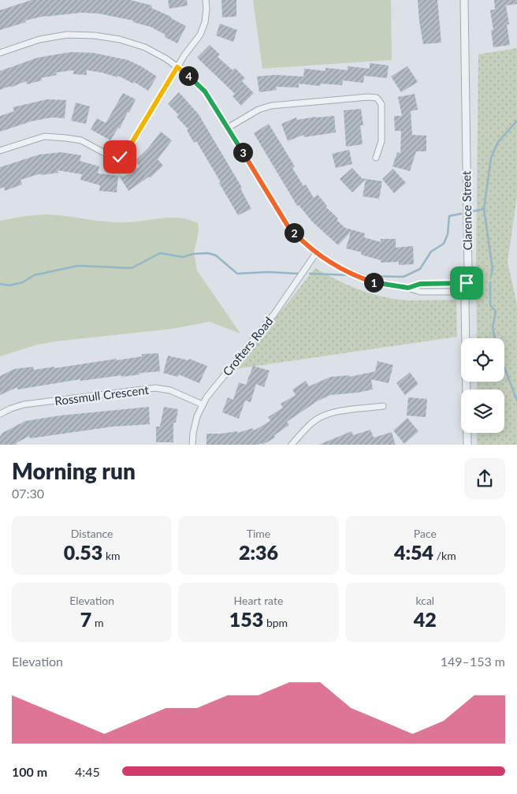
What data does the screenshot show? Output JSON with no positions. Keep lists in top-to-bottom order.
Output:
{
  "streets": {
    "street": ["Clarence Street", "Crofters Road", "Rossmull Crescent"]
  },
  "crossings": [
    ["Crofters Road", "Rossmull Crescent"]
  ],
  "page": {
    "pins": [
      "4",
      "3",
      "2",
      "1"
    ],
    "heading": ["Morning run", "07:30"],
    "stats": [
      ["Distance", "0.53 km"],
      ["Time", "2:36"],
      ["Pace", "4:54 /km"],
      ["Elevation", "7 m"],
      ["Heart rate", "153 bpm"],
      ["kcal", "42"]
    ],
    "chart": ["Elevation", "149–153 m"],
    "list": [
      {
        "name": "100 m",
        "note": "4:45"
      }
    ]
  }
}
